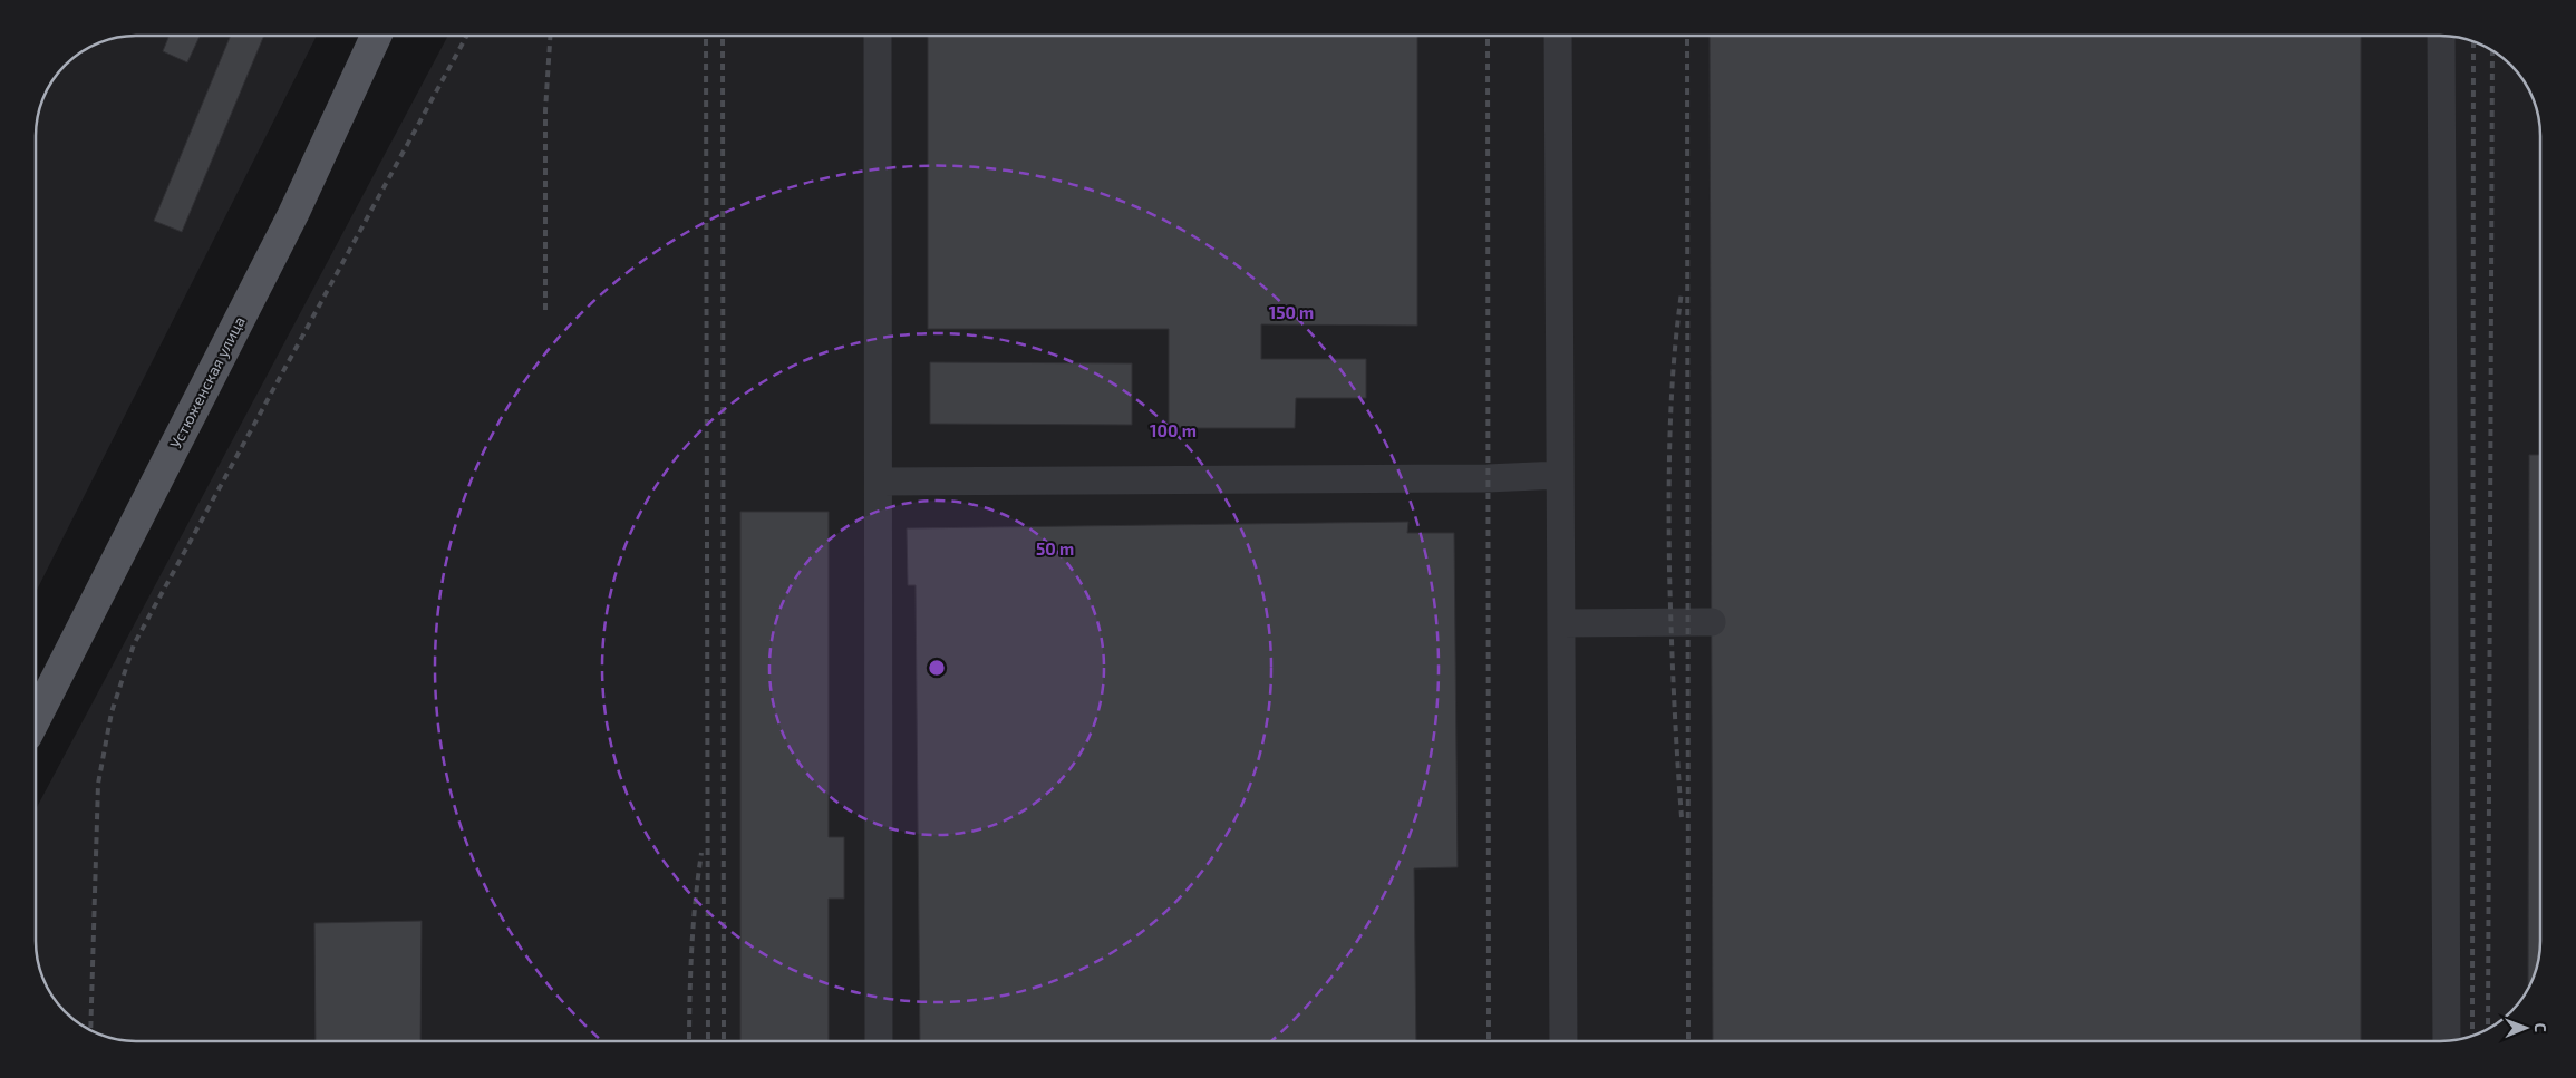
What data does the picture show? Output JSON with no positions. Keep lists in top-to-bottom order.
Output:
{
  "streets": {
    "main road": ["Устюженская улица"]
  },
  "north": "right",
  "rings": ["150 m", "100 m", "50 m"]
}
